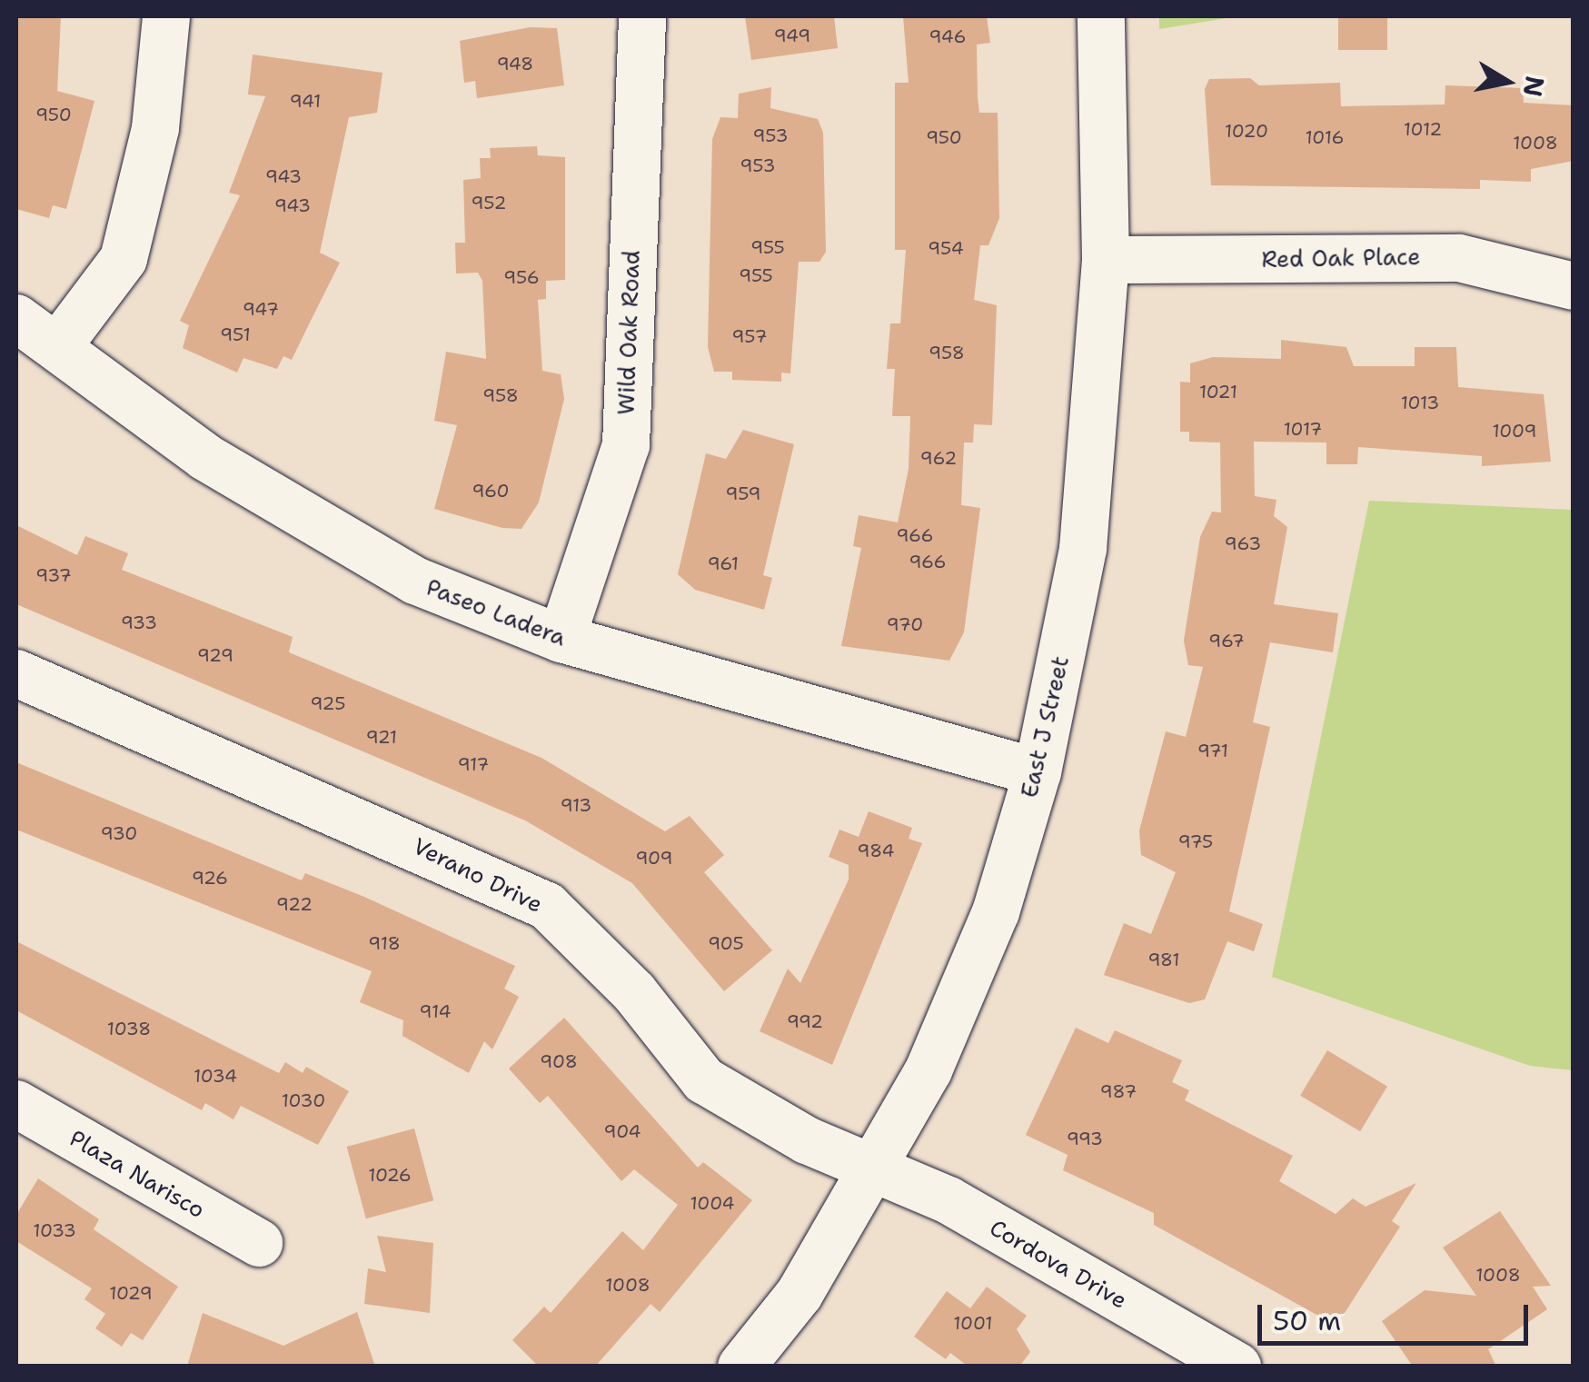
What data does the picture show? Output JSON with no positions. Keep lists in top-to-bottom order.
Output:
{
  "streets": {
    "street": [
      "Red Oak Place",
      "Wild Oak Road",
      "Paseo Ladera",
      "East J Street",
      "Verano Drive",
      "Plaza Narisco",
      "Cordova Drive"
    ]
  },
  "crossings": [
    ["Red Oak Place", "East J Street"],
    ["Wild Oak Road", "Paseo Ladera"],
    ["Paseo Ladera", "East J Street"],
    ["East J Street", "Verano Drive"],
    ["East J Street", "Cordova Drive"],
    ["Verano Drive", "Cordova Drive"]
  ],
  "house_numbers": [
    "949",
    "946",
    "948",
    "941",
    "950",
    "1012",
    "1020",
    "953",
    "950",
    "1016",
    "1008",
    "953",
    "943",
    "952",
    "943",
    "955",
    "954",
    "955",
    "956",
    "947",
    "951",
    "957",
    "958",
    "1021",
    "958",
    "1013",
    "1017",
    "1009",
    "962",
    "960",
    "959",
    "966",
    "963",
    "966",
    "961",
    "937",
    "933",
    "970",
    "967",
    "929",
    "925",
    "921",
    "971",
    "917",
    "913",
    "930",
    "975",
    "984",
    "909",
    "926",
    "922",
    "918",
    "905",
    "981",
    "914",
    "992",
    "1038",
    "908",
    "1034",
    "987",
    "1030",
    "904",
    "993",
    "1026",
    "1004",
    "1033",
    "1008",
    "1008",
    "1029",
    "1001"
  ],
  "scale_bar": "50 m",
  "north": "right"
}
